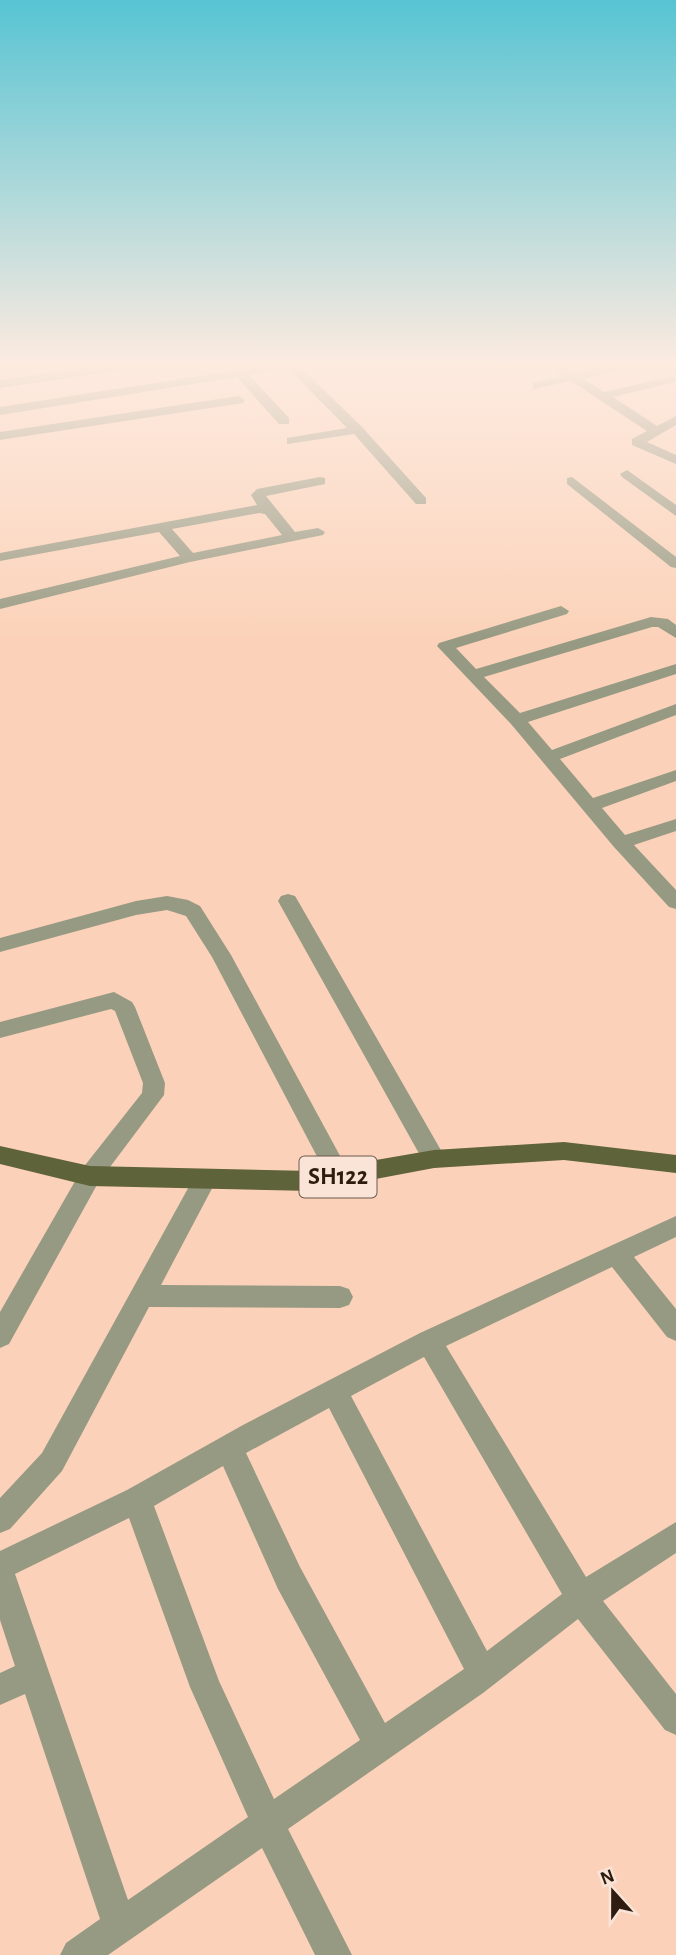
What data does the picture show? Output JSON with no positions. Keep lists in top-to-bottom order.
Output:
{
  "streets": {
    "main road": ["SH122"]
  },
  "north": "top"
}
